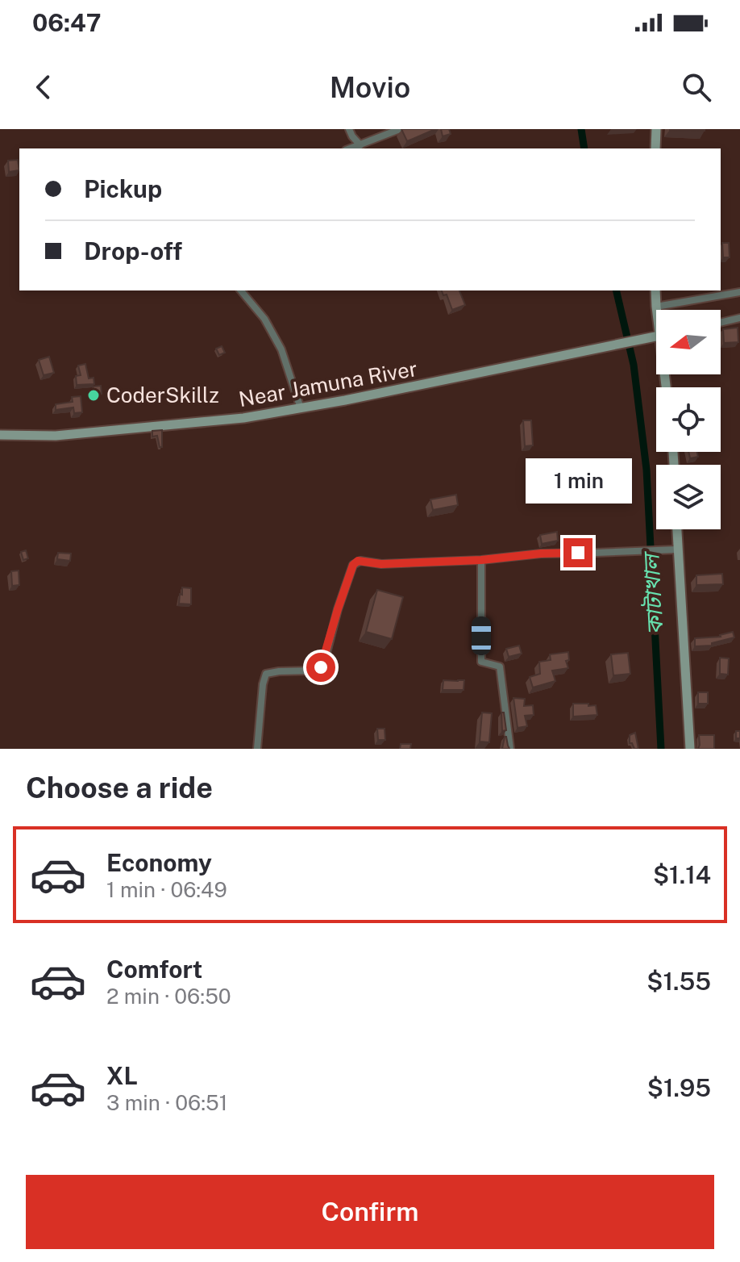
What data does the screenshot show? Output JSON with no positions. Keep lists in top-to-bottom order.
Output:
{
  "streets": {
    "street": ["Near Jamuna River"]
  },
  "water": ["কাটাখাল"],
  "places": ["CoderSkillz"],
  "north": "left",
  "page": {
    "status": "06:47",
    "header": "Movio",
    "banner": ["Pickup", "Drop-off"],
    "bubble": "1 min",
    "heading": "Choose a ride",
    "list": [
      {
        "name": "Economy",
        "note": "1 min · 06:49",
        "value": "$1.14"
      },
      {
        "name": "Comfort",
        "note": "2 min · 06:50",
        "value": "$1.55"
      },
      {
        "name": "XL",
        "note": "3 min · 06:51",
        "value": "$1.95"
      }
    ],
    "buttons": "Confirm"
  }
}
